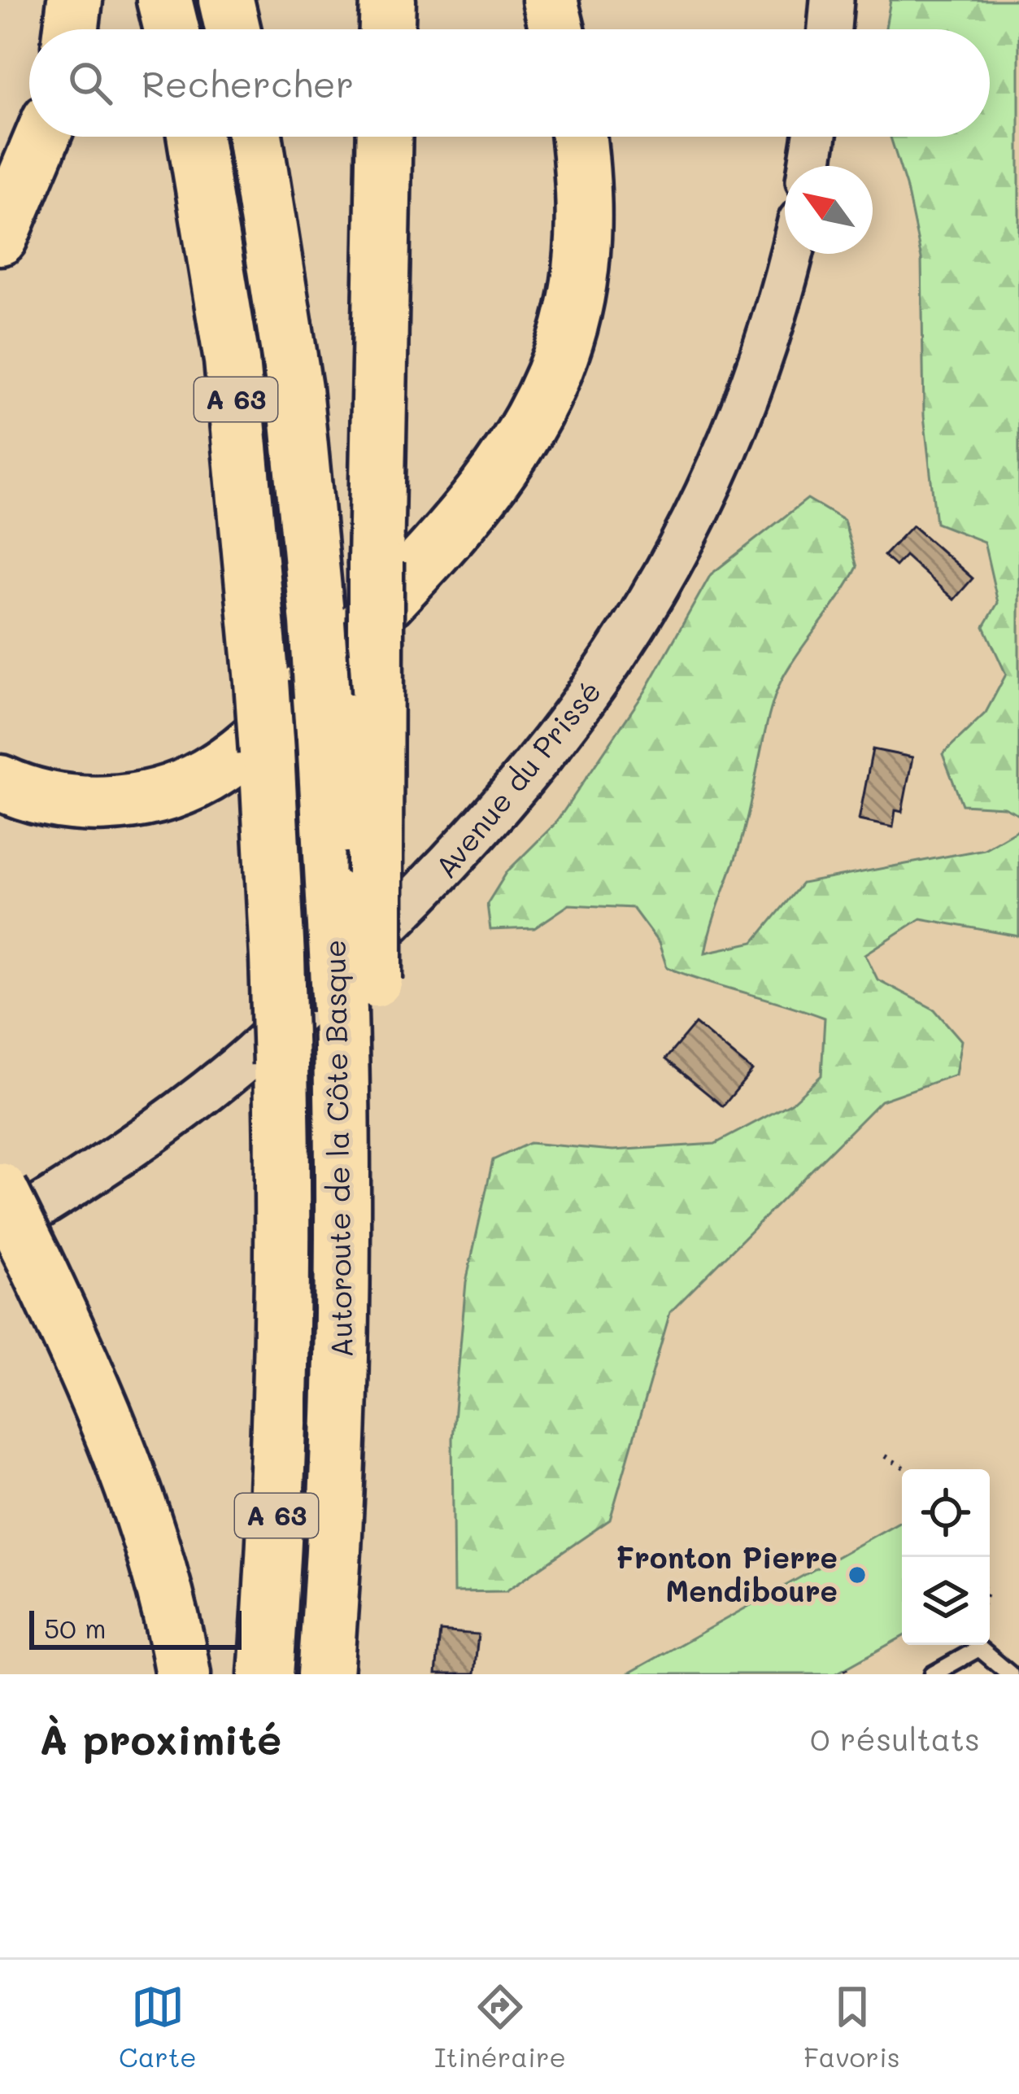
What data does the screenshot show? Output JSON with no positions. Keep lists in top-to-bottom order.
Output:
{
  "streets": {
    "highway": ["A 63", "Autoroute de la Côte Basque"],
    "main road": ["Avenue du Prissé"]
  },
  "places": ["Fronton Pierre Mendiboure"],
  "scale_bar": "50 m",
  "north": "top left",
  "page": {
    "search": "Rechercher",
    "scale": "50 m",
    "heading": ["À proximité", "0 résultats"],
    "nav": ["Carte", "Itinéraire", "Favoris"]
  }
}
